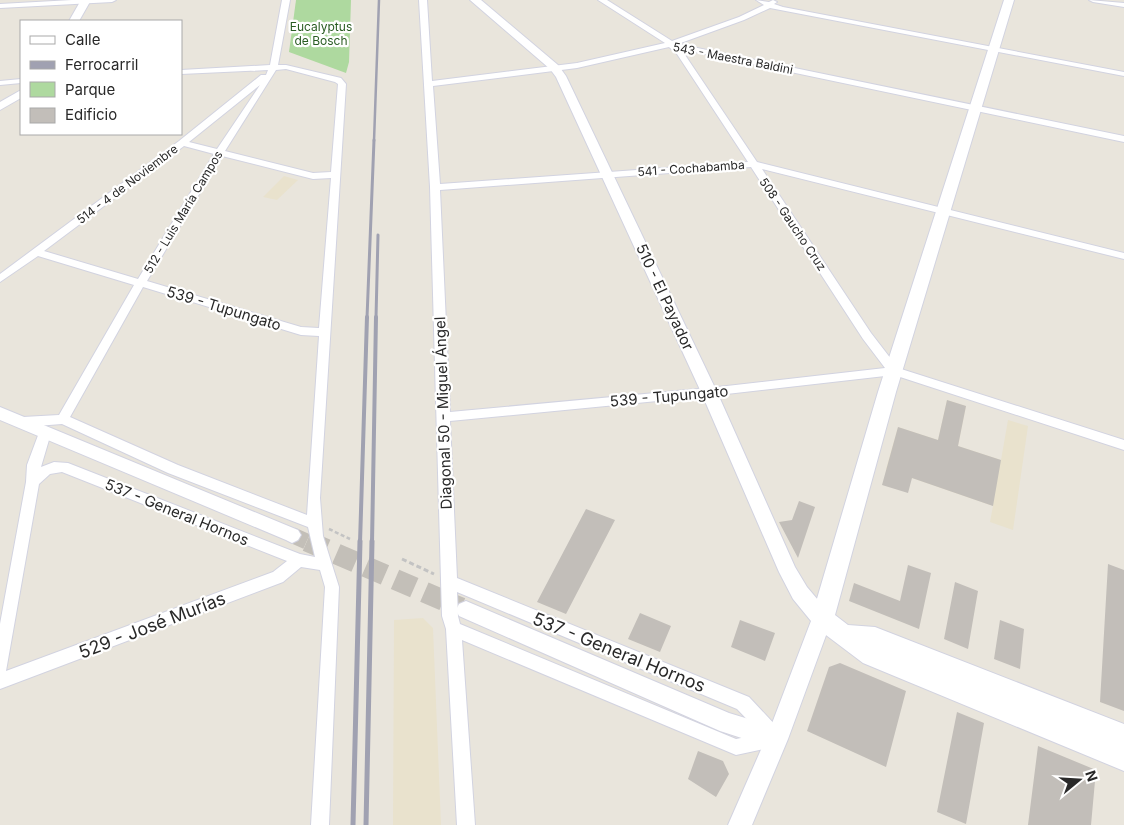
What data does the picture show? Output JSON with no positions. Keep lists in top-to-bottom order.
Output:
{
  "streets": {
    "street": [
      "543 - Maestra Baldini",
      "541 - Cochabamba",
      "514 - 4 de Noviembre",
      "512 - Luis María Campos",
      "508 - Gaucho Cruz",
      "510 - El Payador",
      "539 - Tupungato",
      "Diagonal 50 - Miguel Ángel",
      "537 - General Hornos",
      "529 - José Murías"
    ]
  },
  "crossings": [
    ["543 - Maestra Baldini", "508 - Gaucho Cruz"],
    ["543 - Maestra Baldini", "510 - El Payador"],
    ["543 - Maestra Baldini", "Diagonal 50 - Miguel Ángel"],
    ["541 - Cochabamba", "508 - Gaucho Cruz"],
    ["541 - Cochabamba", "510 - El Payador"],
    ["541 - Cochabamba", "Diagonal 50 - Miguel Ángel"],
    ["514 - 4 de Noviembre", "512 - Luis María Campos"],
    ["514 - 4 de Noviembre", "539 - Tupungato"],
    ["512 - Luis María Campos", "539 - Tupungato"],
    ["512 - Luis María Campos", "537 - General Hornos"],
    ["508 - Gaucho Cruz", "539 - Tupungato"],
    ["510 - El Payador", "539 - Tupungato"],
    ["539 - Tupungato", "Diagonal 50 - Miguel Ángel"],
    ["Diagonal 50 - Miguel Ángel", "537 - General Hornos"],
    ["537 - General Hornos", "529 - José Murías"]
  ],
  "parks": ["Eucalyptus de Bosch"],
  "legend": [
    "Calle",
    "Ferrocarril",
    "Parque",
    "Edificio"
  ],
  "north": "right"
}
